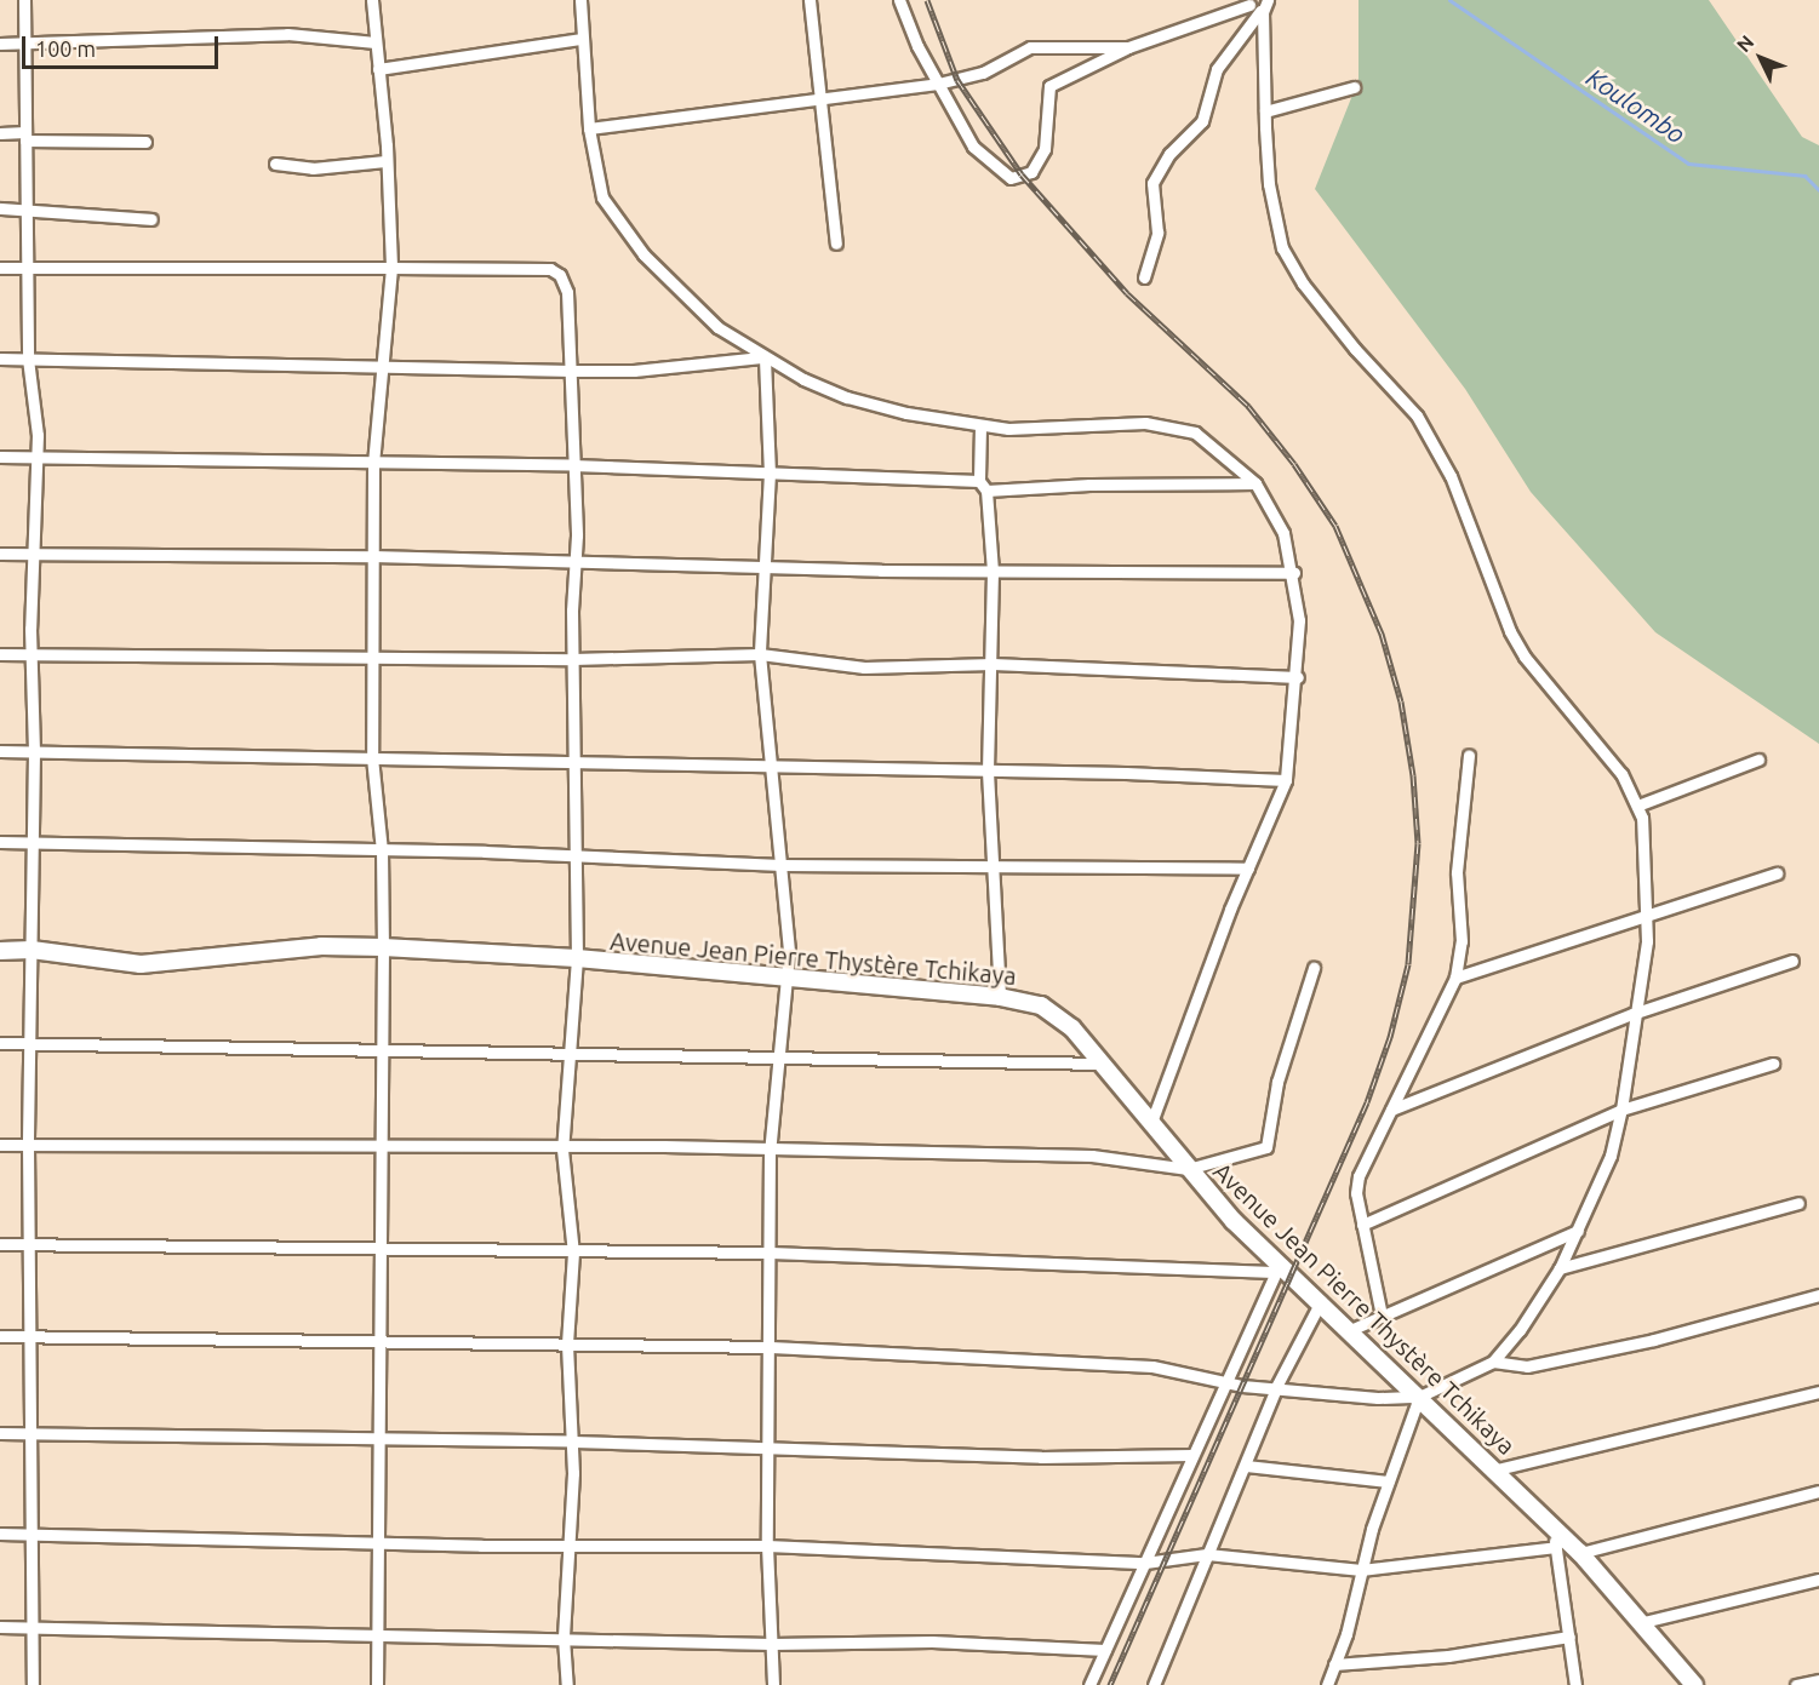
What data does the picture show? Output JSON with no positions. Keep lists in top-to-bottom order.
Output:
{
  "streets": {
    "street": ["Avenue Jean Pierre Thystère Tchikaya"]
  },
  "water": ["Koulombo"],
  "scale_bar": "100 m",
  "north": "top left"
}
